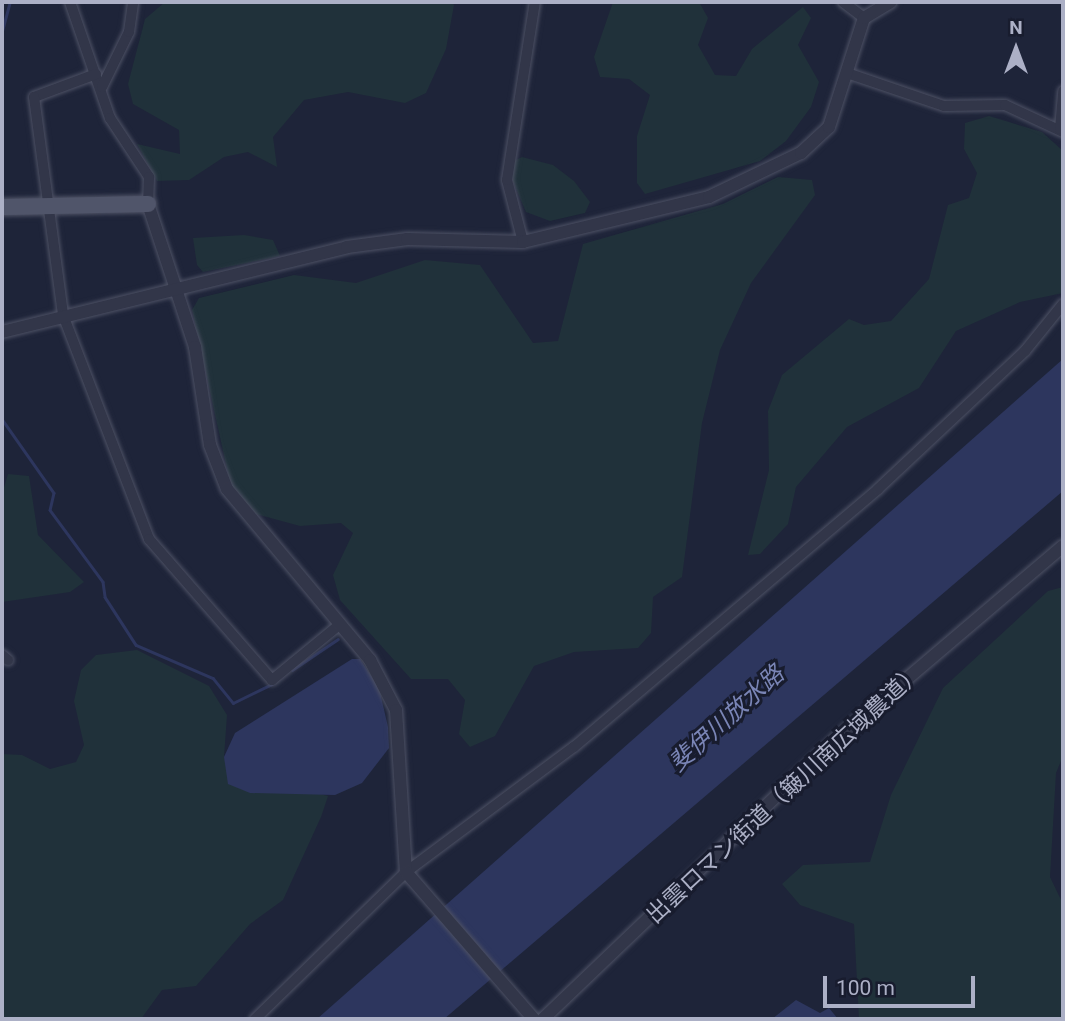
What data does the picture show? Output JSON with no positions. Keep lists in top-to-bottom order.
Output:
{
  "streets": {
    "street": ["出雲ロマン街道（簸川南広域農道）"]
  },
  "water": ["斐伊川放水路"],
  "scale_bar": "100 m",
  "north": "top"
}
